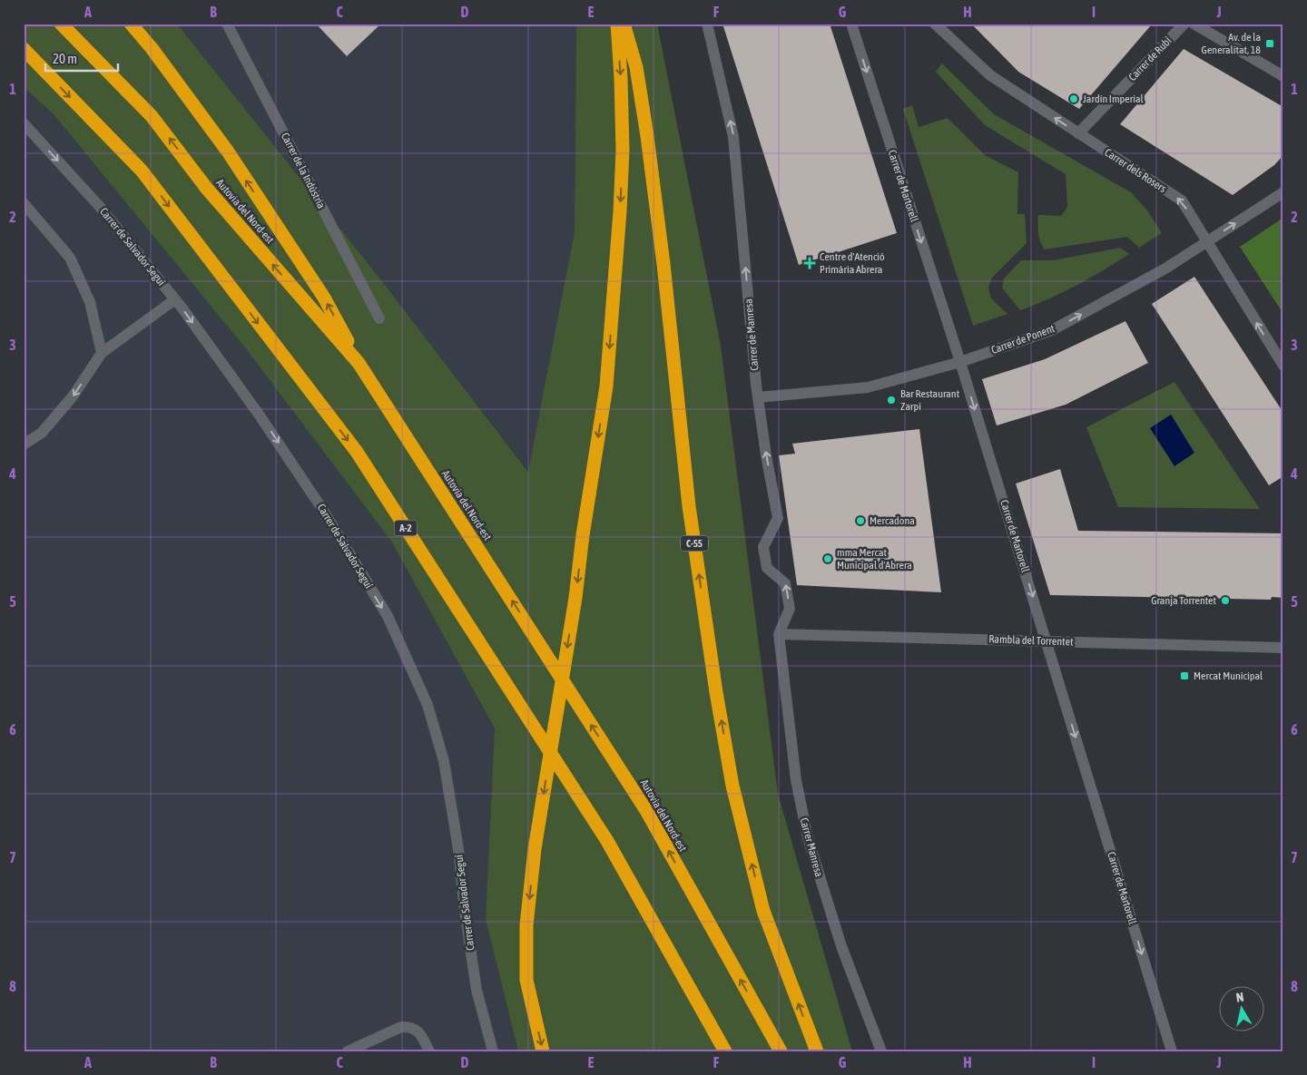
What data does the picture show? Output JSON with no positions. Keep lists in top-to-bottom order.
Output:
{
  "streets": {
    "highway": ["Autovia del Nord-est", "A-2", "C-55"],
    "street": [
      "Carrer de Rubí",
      "Carrer de la Indústria",
      "Carrer dels Rosers",
      "Carrer de Martorell",
      "Carrer de Salvador Seguí",
      "Carrer de Manresa",
      "Carrer de Ponent",
      "Rambla del Torrentet",
      "Carrer Manresa"
    ]
  },
  "crossings": [
    ["Carrer de Rubí", "Carrer dels Rosers"],
    ["Carrer dels Rosers", "Carrer de Ponent"],
    ["Carrer de Martorell", "Carrer de Ponent"],
    ["Carrer de Martorell", "Rambla del Torrentet"],
    ["Carrer de Manresa", "Carrer de Ponent"],
    ["Carrer de Manresa", "Rambla del Torrentet"],
    ["Carrer de Manresa", "Carrer Manresa"],
    ["Rambla del Torrentet", "Carrer Manresa"]
  ],
  "one_way": [
    "Carrer dels Rosers",
    "Carrer de Martorell",
    "Carrer de Salvador Seguí",
    "Carrer de Manresa",
    "Carrer de Ponent"
  ],
  "places": {
    "transit": ["Av. de la Generalitat, 18", "Mercat Municipal"],
    "other": [
      "Jardín Imperial",
      "Bar Restaurant Zarpi",
      "Mercadona",
      "mma Mercat Municipal d'Abrera",
      "Granja Torrentet"
    ],
    "health": ["Centre d'Atenció Primària Abrera"]
  },
  "scale_bar": "20 m",
  "north": "top",
  "grid": {
    "columns": [
      "A",
      "B",
      "C",
      "D",
      "E",
      "F",
      "G",
      "H",
      "I",
      "J"
    ],
    "rows": [
      "1",
      "2",
      "3",
      "4",
      "5",
      "6",
      "7",
      "8"
    ]
  }
}
